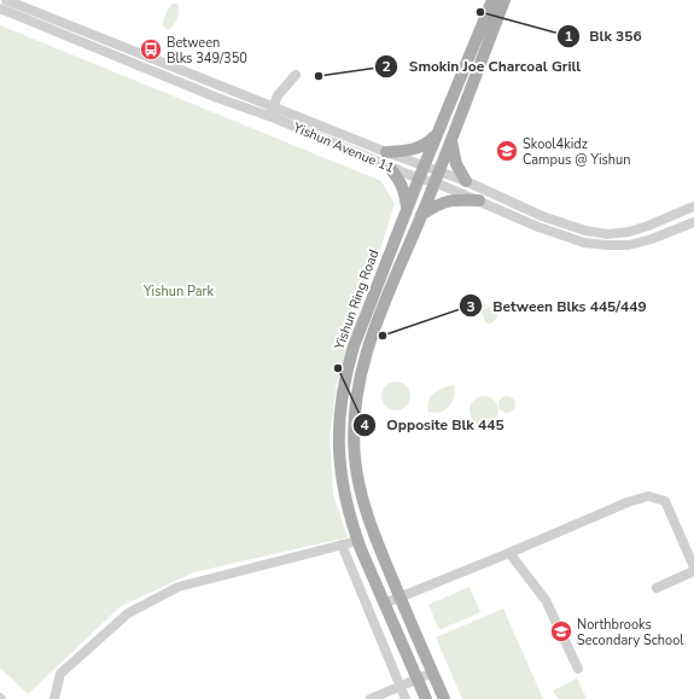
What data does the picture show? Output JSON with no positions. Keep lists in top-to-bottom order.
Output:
{
  "streets": {
    "main road": ["Yishun Ring Road"],
    "street": ["Yishun Avenue 11"]
  },
  "crossings": [
    ["Yishun Avenue 11", "Yishun Ring Road"]
  ],
  "parks": ["Yishun Park"],
  "places": {
    "other": [
      "Blk 356",
      "Smokin Joe Charcoal Grill",
      "Between Blks 445/449",
      "Opposite Blk 445"
    ],
    "bus stop": ["Between Blks 349/350"],
    "school or university": ["Skool4kidz Campus @ Yishun", "Northbrooks Secondary School"]
  }
}
